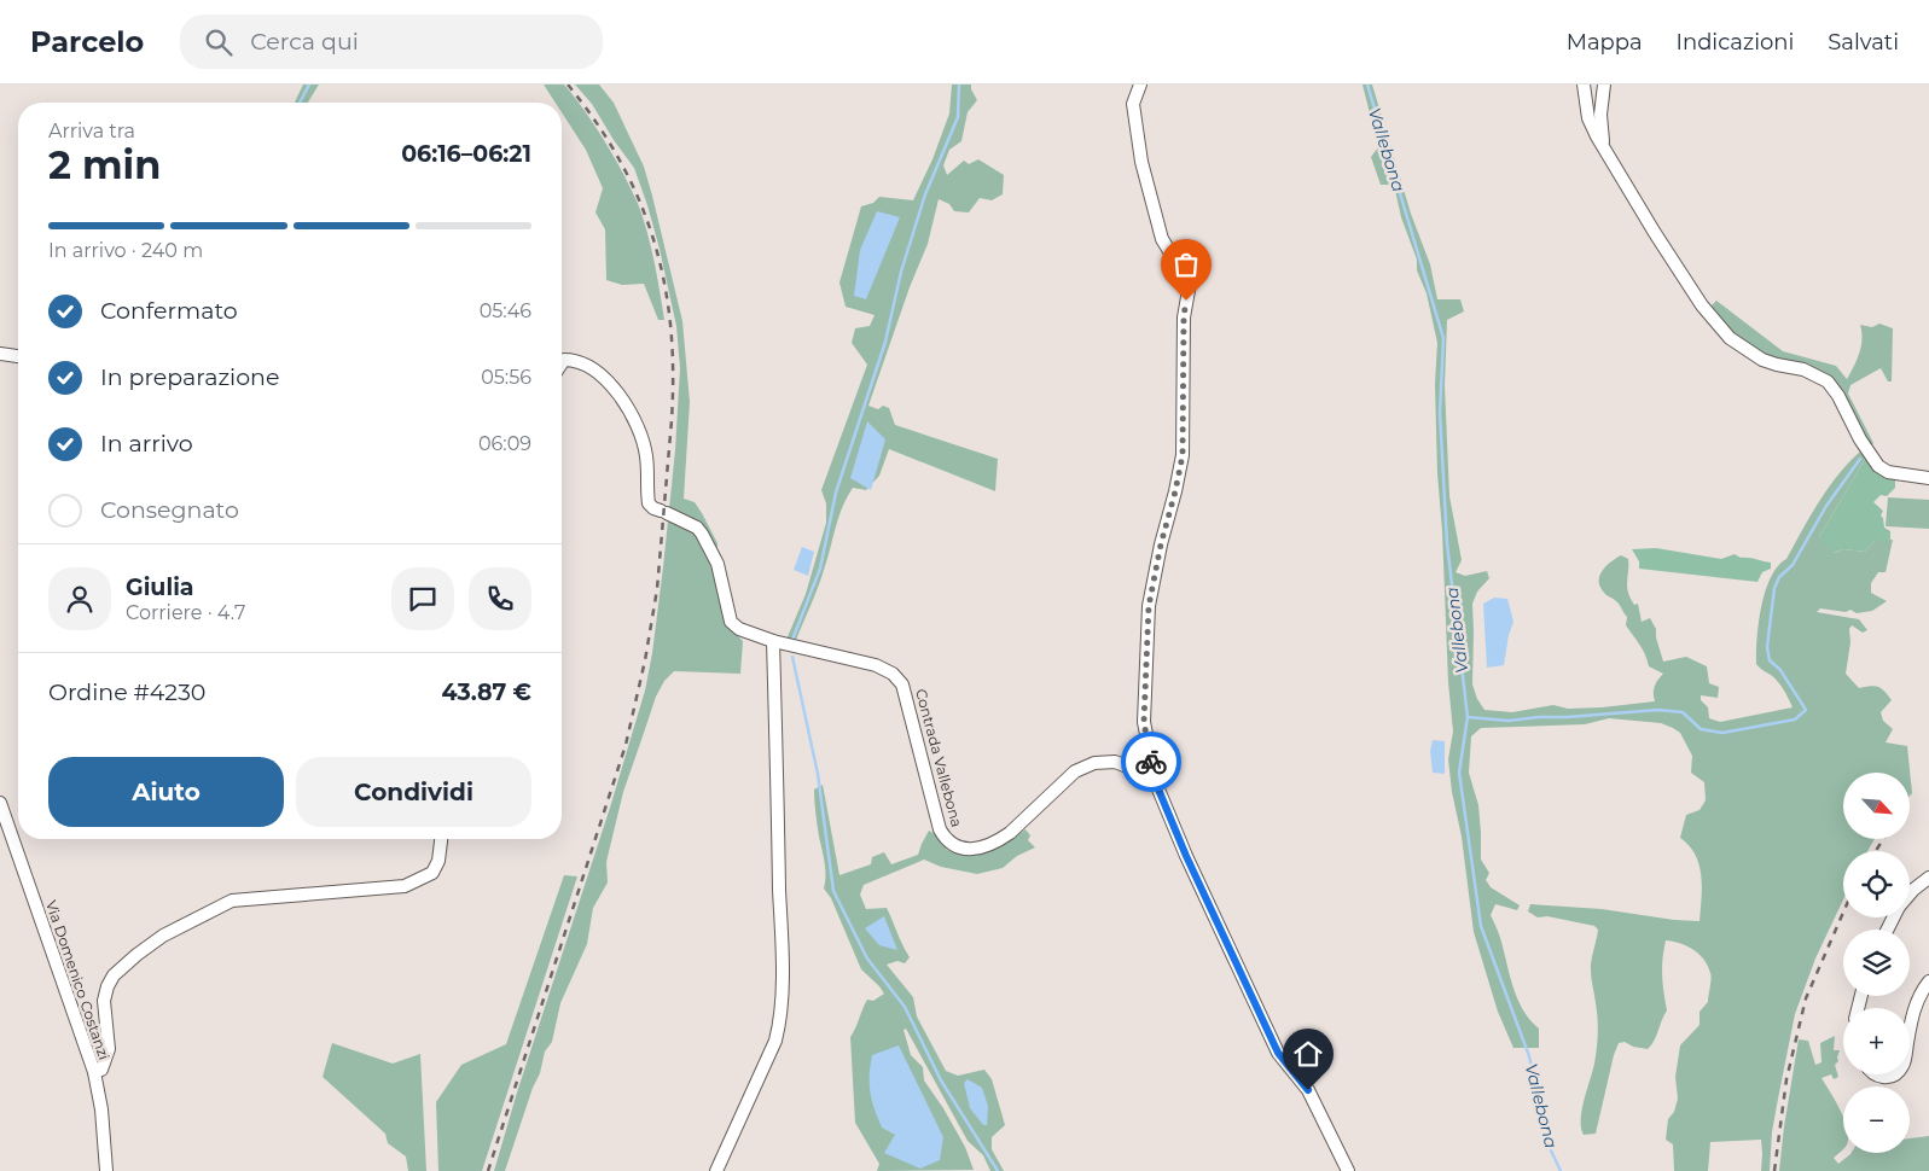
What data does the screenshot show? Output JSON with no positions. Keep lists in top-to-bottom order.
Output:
{
  "streets": {
    "street": ["Contrada Vallebona", "Via Domenico Costanzi"]
  },
  "water": ["Vallebona"],
  "north": "bottom right",
  "page": {
    "header": "Parcelo",
    "search": "Cerca qui",
    "nav": ["Mappa", "Indicazioni", "Salvati"],
    "heading": ["2 min", "Arriva tra", "06:16–06:21"],
    "panel": [
      "Giulia",
      "Corriere · 4.7",
      "Ordine #4230",
      "43.87 €"
    ],
    "bar": "In arrivo · 240 m",
    "list": [
      ["Confermato", "05:46"],
      ["In preparazione", "05:56"],
      ["In arrivo", "06:09"],
      "Consegnato"
    ],
    "buttons": ["Aiuto", "Condividi"],
    "map_buttons": ["+", "−"]
  }
}
